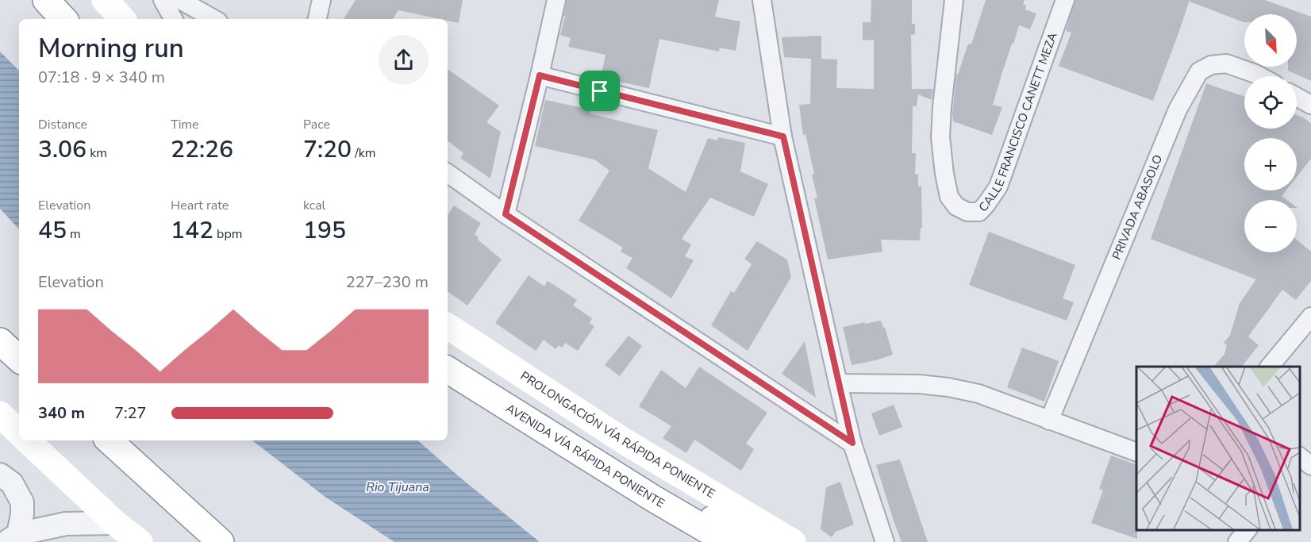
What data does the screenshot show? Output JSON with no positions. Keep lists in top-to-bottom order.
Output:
{
  "streets": {
    "main road": ["PROLONGACIÓN VÍA RÁPIDA PONIENTE", "AVENIDA VÍA RÁPIDA PONIENTE"],
    "street": ["CALLE FRANCISCO CANETT MEZA", "PRIVADA ABASOLO"]
  },
  "water": ["Rio Tijuana"],
  "north": "bottom right",
  "page": {
    "map_buttons": ["+", "−"],
    "heading": ["Morning run", "07:18 · 9 × 340 m"],
    "stats": [
      ["Distance", "3.06 km"],
      ["Time", "22:26"],
      ["Pace", "7:20 /km"],
      ["Elevation", "45 m"],
      ["Heart rate", "142 bpm"],
      ["kcal", "195"]
    ],
    "chart": ["Elevation", "227–230 m"],
    "list": [
      {
        "name": "340 m",
        "note": "7:27"
      }
    ]
  }
}
